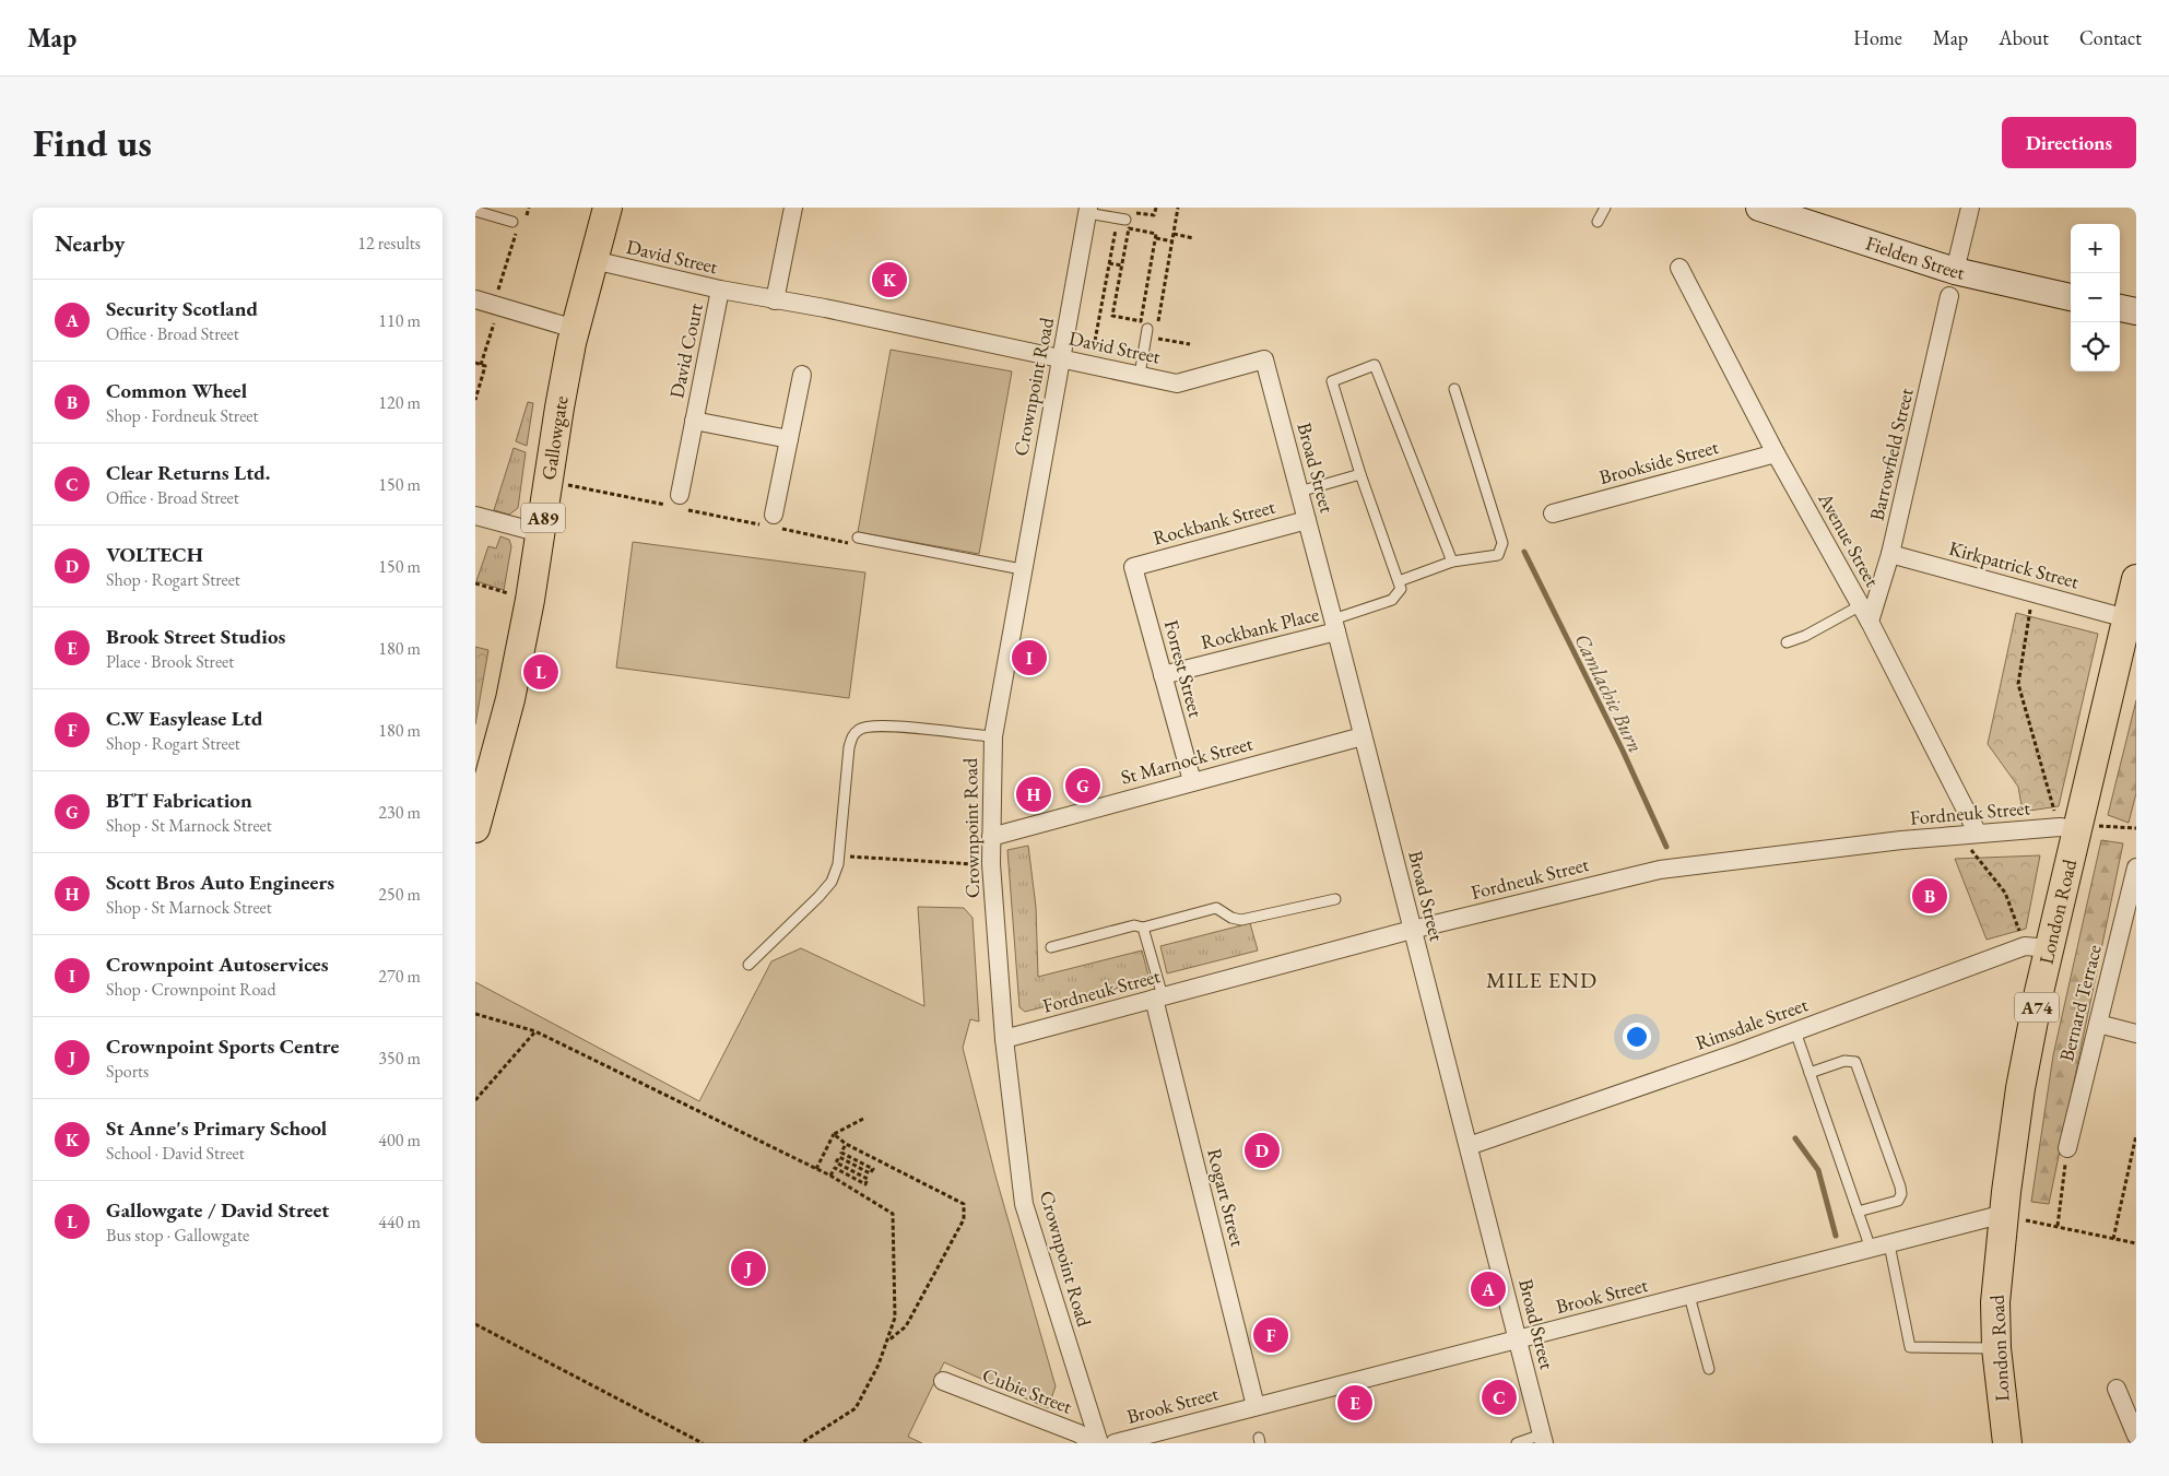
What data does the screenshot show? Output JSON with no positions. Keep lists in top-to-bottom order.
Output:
{
  "streets": {
    "main road": [
      "Fielden Street",
      "Gallowgate",
      "A89",
      "London Road",
      "A74"
    ],
    "street": [
      "David Street",
      "David Court",
      "Crownpoint Road",
      "Barrowfield Street",
      "Brookside Street",
      "Broad Street",
      "Rockbank Street",
      "Avenue Street",
      "Kirkpatrick Street",
      "Rockbank Place",
      "Forrest Street",
      "St Marnock Street",
      "Fordneuk Street",
      "Bernard Terrace",
      "Rimsdale Street",
      "Rogart Street",
      "Brook Street",
      "Cubie Street"
    ]
  },
  "crossings": [
    ["David Street", "David Court"],
    ["David Street", "Crownpoint Road"],
    ["David Street", "Gallowgate"],
    ["David Street", "Broad Street"],
    ["Crownpoint Road", "St Marnock Street"],
    ["Crownpoint Road", "Fordneuk Street"],
    ["Barrowfield Street", "Avenue Street"],
    ["Barrowfield Street", "Kirkpatrick Street"],
    ["Brookside Street", "Avenue Street"],
    ["Broad Street", "Rockbank Street"],
    ["Broad Street", "Rockbank Place"],
    ["Broad Street", "St Marnock Street"],
    ["Broad Street", "Fordneuk Street"],
    ["Broad Street", "Rimsdale Street"],
    ["Broad Street", "Brook Street"],
    ["Rockbank Street", "Forrest Street"],
    ["Avenue Street", "Fordneuk Street"],
    ["Kirkpatrick Street", "London Road"],
    ["Rockbank Place", "Forrest Street"],
    ["Forrest Street", "St Marnock Street"],
    ["Fordneuk Street", "London Road"],
    ["Fordneuk Street", "Rogart Street"],
    ["London Road", "Rimsdale Street"],
    ["London Road", "Brook Street"],
    ["Rogart Street", "Brook Street"]
  ],
  "districts": ["MILE END"],
  "water": ["Camlachie Burn"],
  "page": {
    "header": "Map",
    "nav": [
      "Home",
      "Map",
      "About",
      "Contact"
    ],
    "buttons": "Directions",
    "title": "Find us",
    "heading": ["Nearby", "12 results"],
    "map_buttons": ["+", "−"],
    "pins": [
      "K",
      "I",
      "L",
      "G",
      "H",
      "B",
      "D",
      "J",
      "A",
      "F",
      "C",
      "E"
    ],
    "list": [
      {
        "mark": "A",
        "name": "Security Scotland",
        "note": "Office · Broad Street",
        "value": "110 m"
      },
      {
        "mark": "B",
        "name": "Common Wheel",
        "note": "Shop · Fordneuk Street",
        "value": "120 m"
      },
      {
        "mark": "C",
        "name": "Clear Returns Ltd.",
        "note": "Office · Broad Street",
        "value": "150 m"
      },
      {
        "mark": "D",
        "name": "VOLTECH",
        "note": "Shop · Rogart Street",
        "value": "150 m"
      },
      {
        "mark": "E",
        "name": "Brook Street Studios",
        "note": "Place · Brook Street",
        "value": "180 m"
      },
      {
        "mark": "F",
        "name": "C.W Easylease Ltd",
        "note": "Shop · Rogart Street",
        "value": "180 m"
      },
      {
        "mark": "G",
        "name": "BTT Fabrication",
        "note": "Shop · St Marnock Street",
        "value": "230 m"
      },
      {
        "mark": "H",
        "name": "Scott Bros Auto Engineers",
        "note": "Shop · St Marnock Street",
        "value": "250 m"
      },
      {
        "mark": "I",
        "name": "Crownpoint Autoservices",
        "note": "Shop · Crownpoint Road",
        "value": "270 m"
      },
      {
        "mark": "J",
        "name": "Crownpoint Sports Centre",
        "note": "Sports",
        "value": "350 m"
      },
      {
        "mark": "K",
        "name": "St Anne's Primary School",
        "note": "School · David Street",
        "value": "400 m"
      },
      {
        "mark": "L",
        "name": "Gallowgate / David Street",
        "note": "Bus stop · Gallowgate",
        "value": "440 m"
      }
    ]
  }
}
